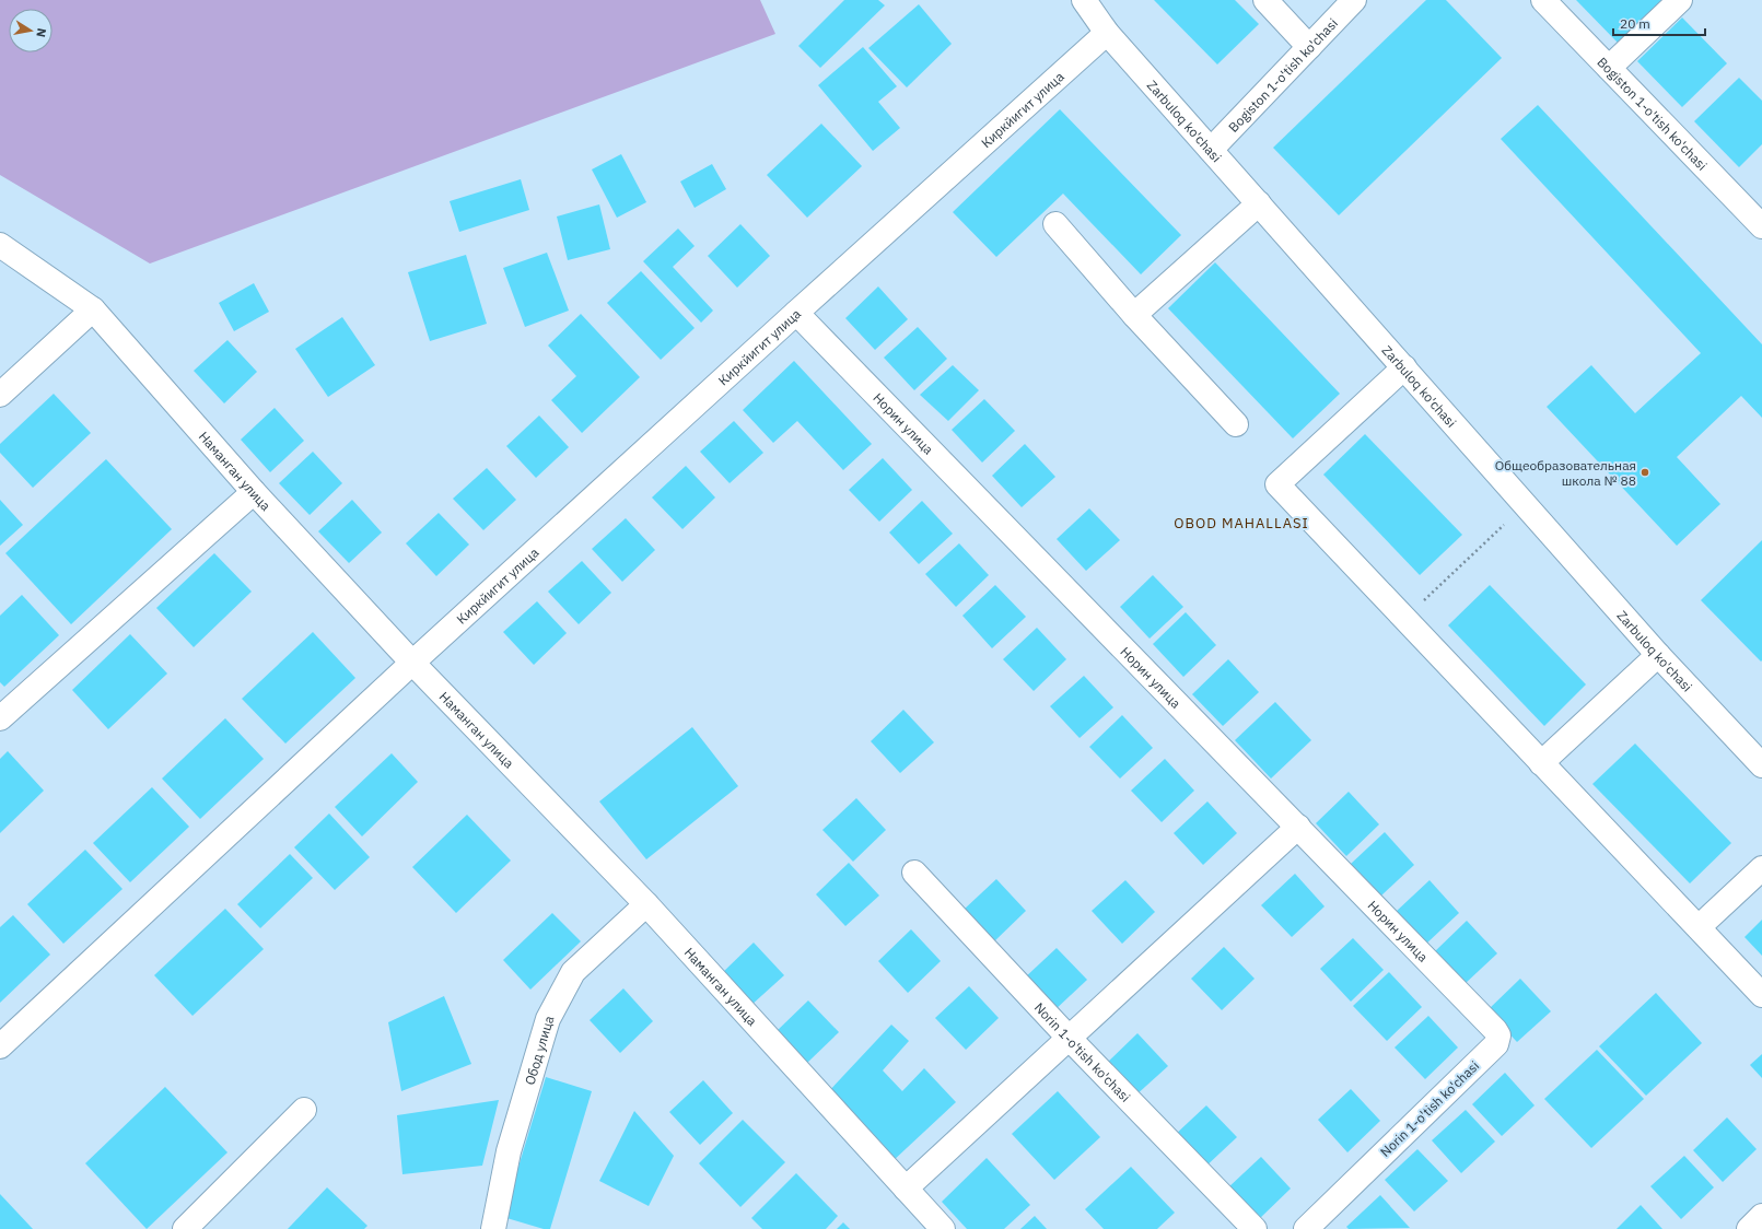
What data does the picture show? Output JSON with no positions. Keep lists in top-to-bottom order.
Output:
{
  "streets": {
    "street": [
      "Bogiston 1-o'tish ko'chasi",
      "Киркйигит улица",
      "Zarbuloq ko'chasi",
      "Норин улица",
      "Наманган улица",
      "Обод улица",
      "Norin 1-o'tish ko'chasi"
    ]
  },
  "crossings": [
    ["Bogiston 1-o'tish ko'chasi", "Zarbuloq ko'chasi"],
    ["Киркйигит улица", "Zarbuloq ko'chasi"],
    ["Киркйигит улица", "Норин улица"],
    ["Киркйигит улица", "Наманган улица"],
    ["Норин улица", "Norin 1-o'tish ko'chasi"],
    ["Наманган улица", "Обод улица"]
  ],
  "districts": ["OBOD MAHALLASI"],
  "places": ["Общеобразовательная школа № 88"],
  "scale_bar": "20 m",
  "north": "right"
}
